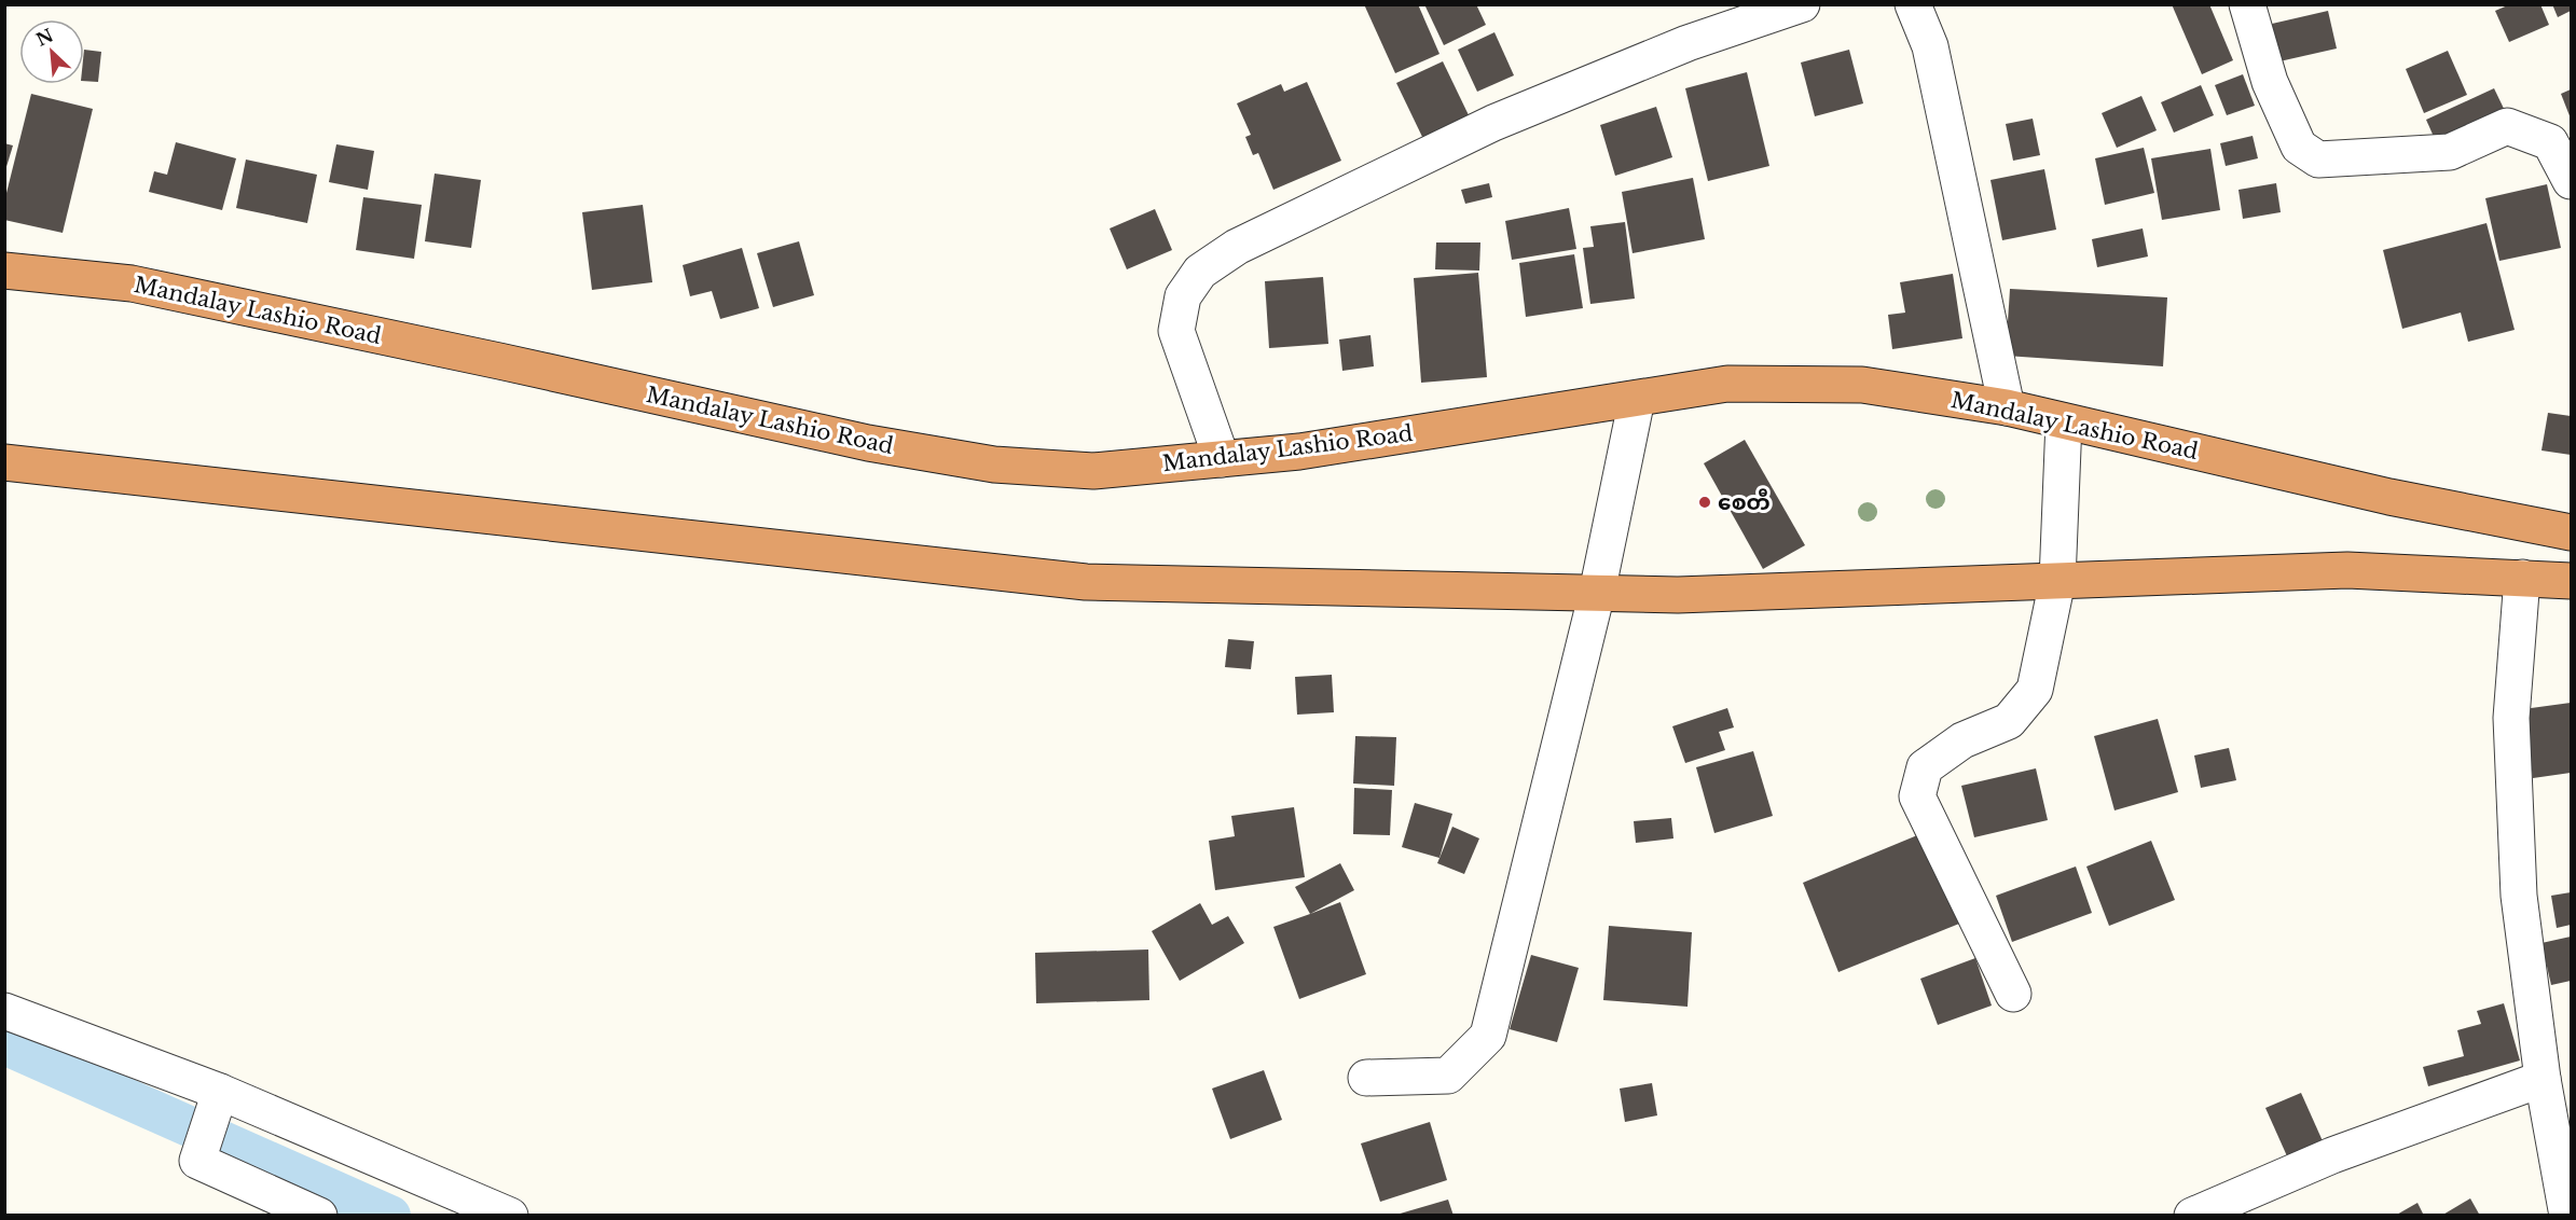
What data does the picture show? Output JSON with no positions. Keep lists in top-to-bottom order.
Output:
{
  "streets": {
    "highway": ["Mandalay Lashio Road"]
  },
  "places": ["စေတီ"],
  "north": "top left"
}
